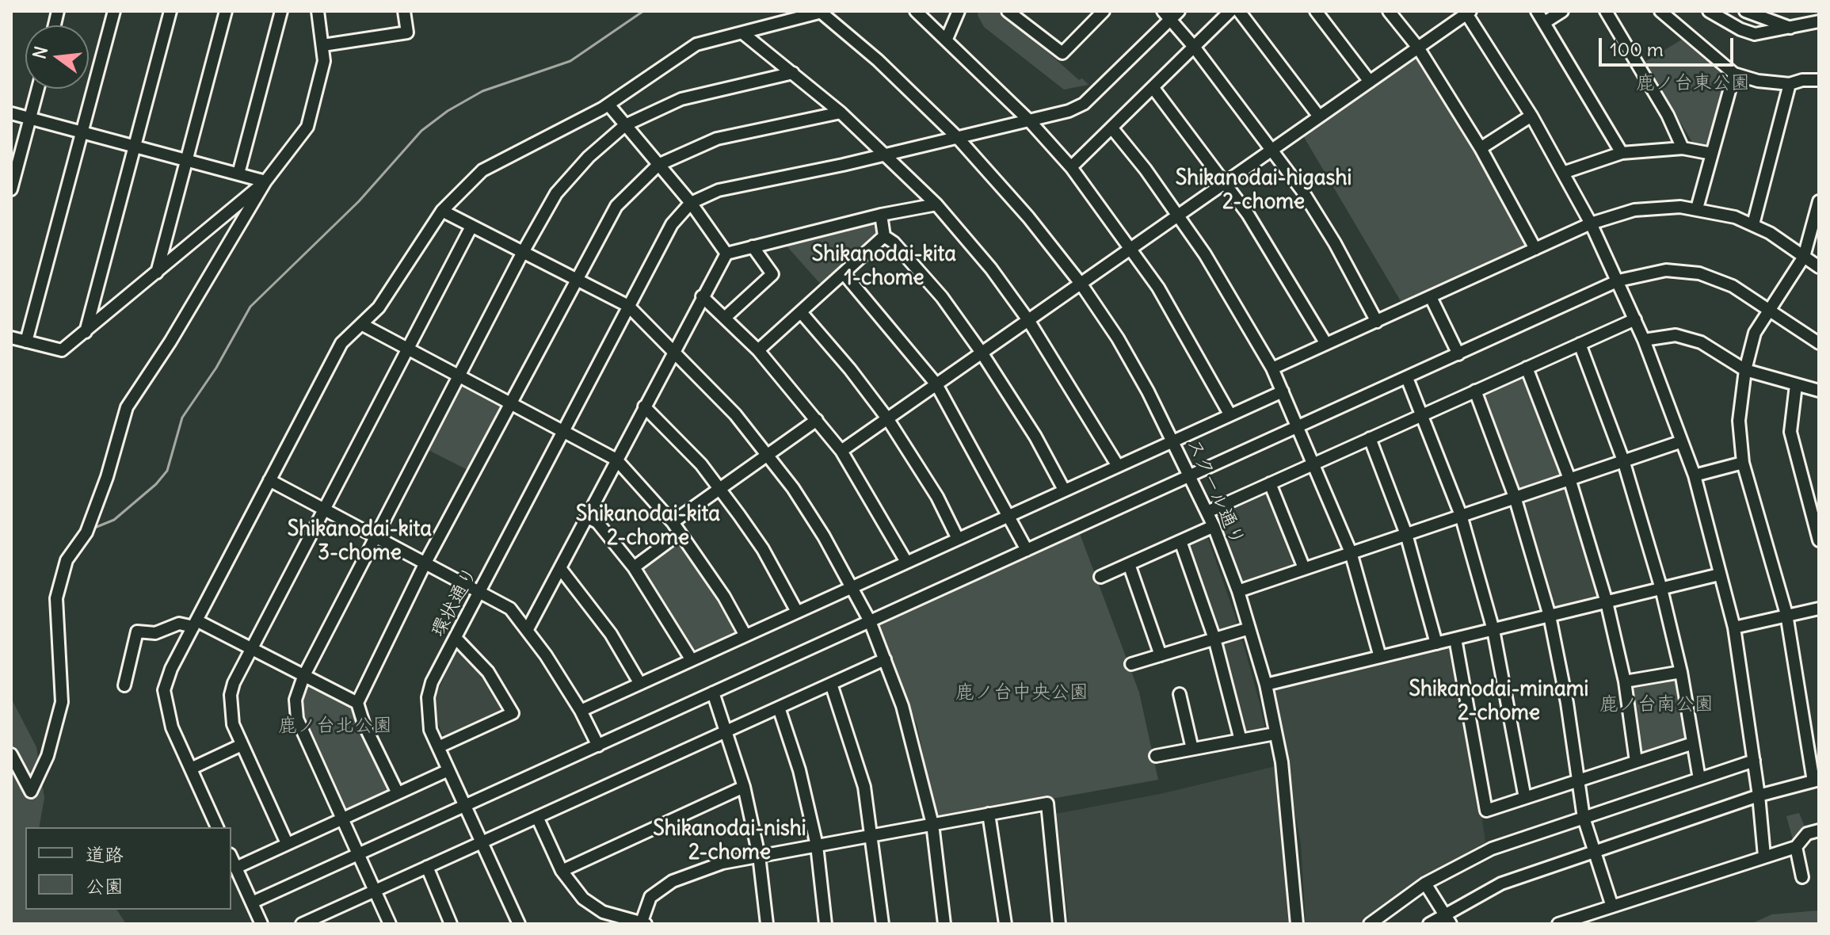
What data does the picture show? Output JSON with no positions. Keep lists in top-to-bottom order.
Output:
{
  "streets": {
    "street": ["スクール通り", "環状通り"]
  },
  "districts": [
    "Shikanodai-higashi 2-chome",
    "Shikanodai-kita 1-chome",
    "Shikanodai-kita 2-chome",
    "Shikanodai-kita 3-chome",
    "Shikanodai-minami 2-chome",
    "Shikanodai-nishi 2-chome"
  ],
  "parks": [
    "鹿ノ台東公園",
    "鹿ノ台中央公園",
    "鹿ノ台南公園",
    "鹿ノ台北公園"
  ],
  "legend": ["道路", "公園"],
  "scale_bar": "100 m",
  "north": "left"
}
